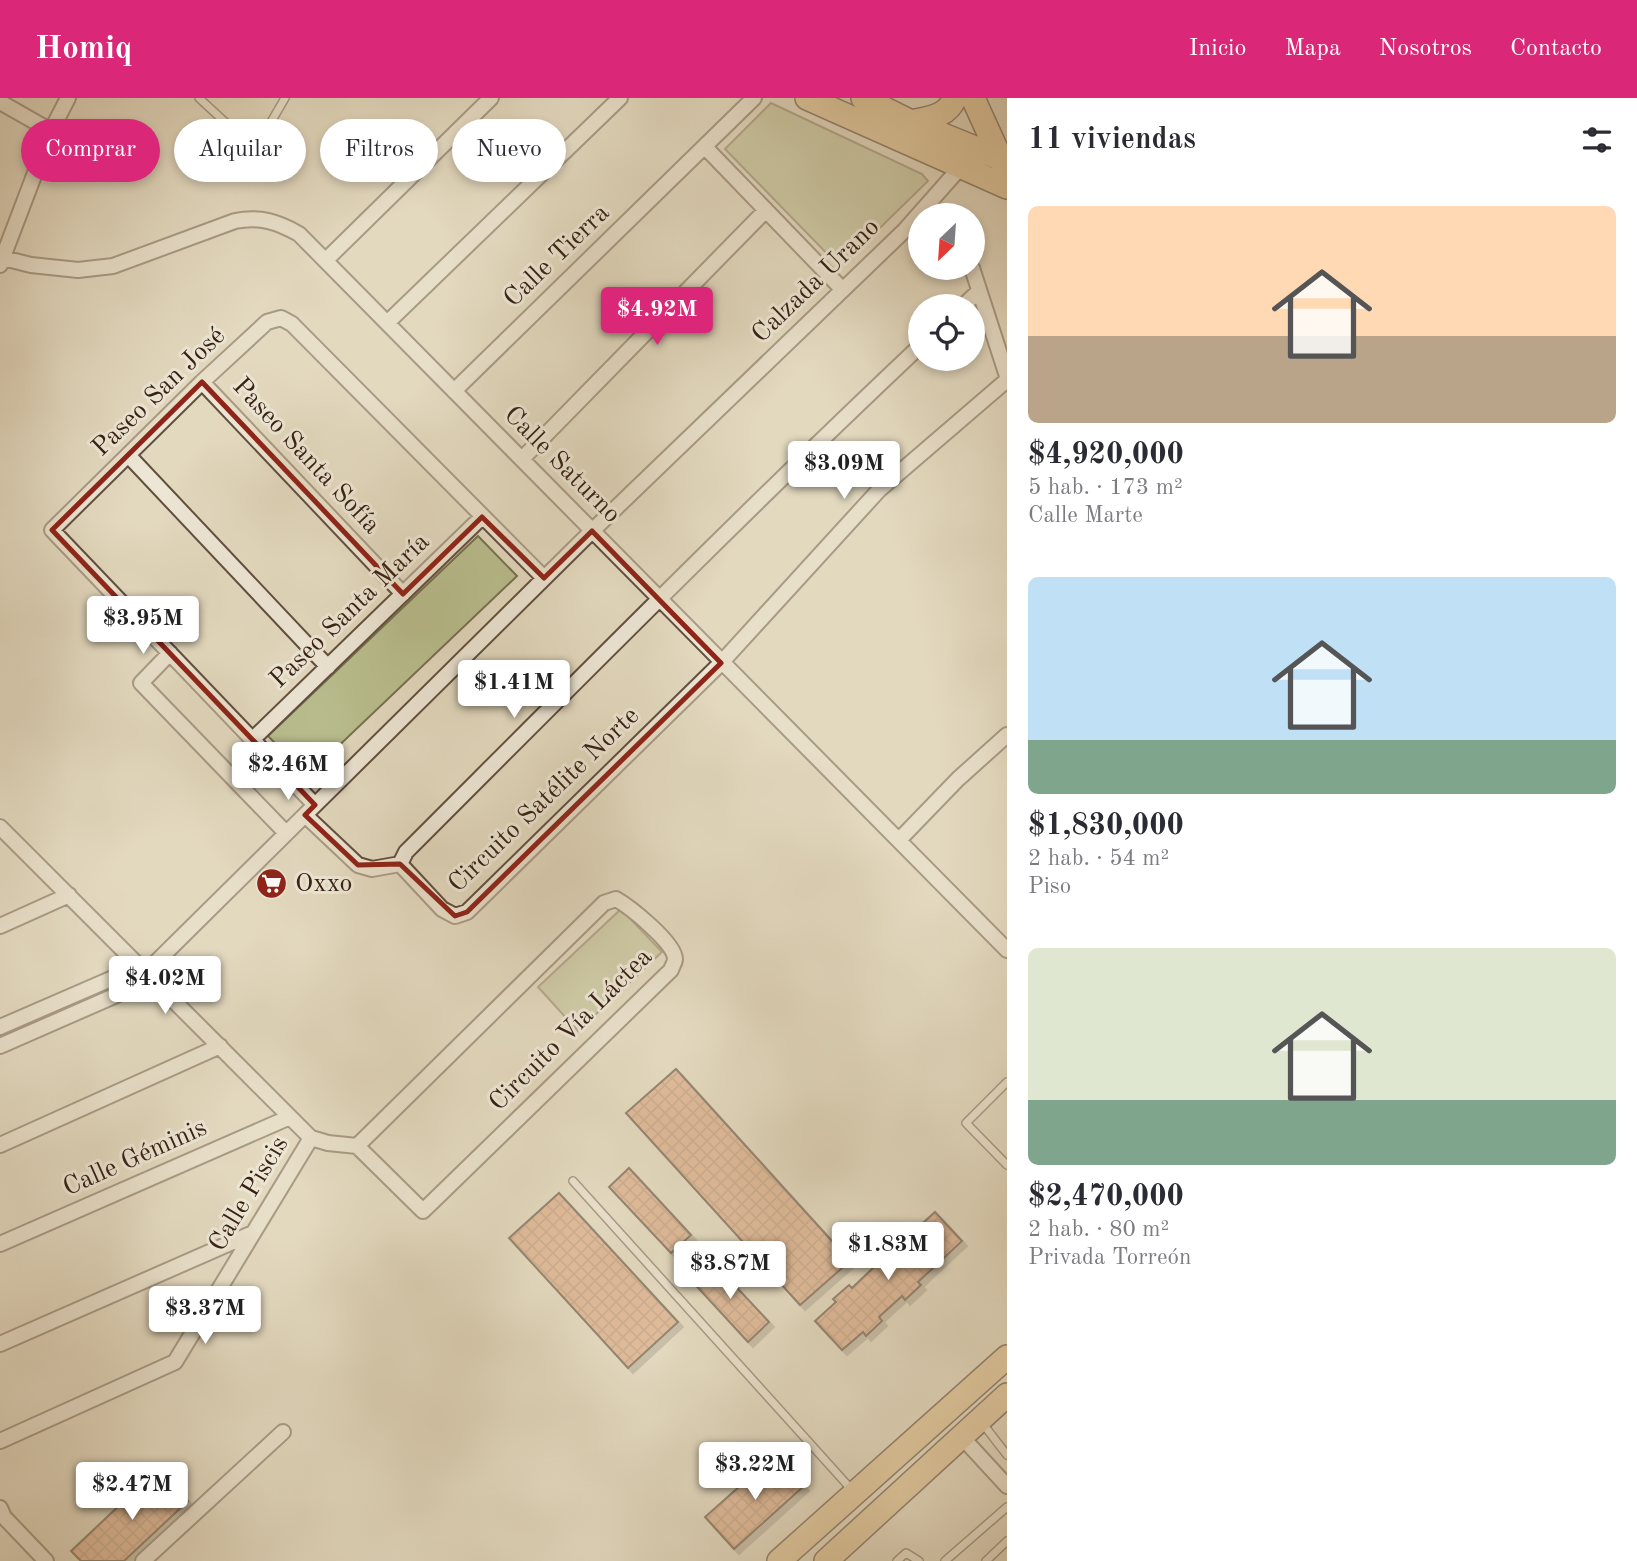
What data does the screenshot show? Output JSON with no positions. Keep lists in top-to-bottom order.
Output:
{
  "streets": {
    "street": [
      "Calle Tierra",
      "Calzada Urano",
      "Paseo San José",
      "Paseo Santa Sofía",
      "Calle Saturno",
      "Paseo Santa María",
      "Circuito Satélite Norte",
      "Circuito Vía Láctea",
      "Calle Géminis",
      "Calle Piscis"
    ]
  },
  "crossings": [
    ["Calle Tierra", "Calle Saturno"],
    ["Calzada Urano", "Paseo San José"],
    ["Calzada Urano", "Calle Saturno"],
    ["Paseo San José", "Paseo Santa Sofía"],
    ["Paseo San José", "Paseo Santa María"],
    ["Paseo Santa Sofía", "Paseo Santa María"],
    ["Calle Saturno", "Circuito Satélite Norte"]
  ],
  "places": {
    "supermarket": ["Oxxo"]
  },
  "north": "bottom left",
  "page": {
    "header": "Homiq",
    "nav": [
      "Inicio",
      "Mapa",
      "Nosotros",
      "Contacto"
    ],
    "heading": "11 viviendas",
    "chip": [
      "Comprar",
      "Alquilar",
      "Filtros",
      "Nuevo"
    ],
    "list": [
      {
        "name": "$4,920,000",
        "note": "5 hab. · 173 m² · Calle Marte"
      },
      {
        "name": "$1,830,000",
        "note": "2 hab. · 54 m² · Piso"
      },
      {
        "name": "$2,470,000",
        "note": "2 hab. · 80 m² · Privada Torreón"
      }
    ],
    "price": [
      "$4.92M",
      "$3.09M",
      "$3.95M",
      "$1.41M",
      "$2.46M",
      "$4.02M",
      "$1.83M",
      "$3.87M",
      "$3.37M",
      "$3.22M",
      "$2.47M"
    ]
  }
}
